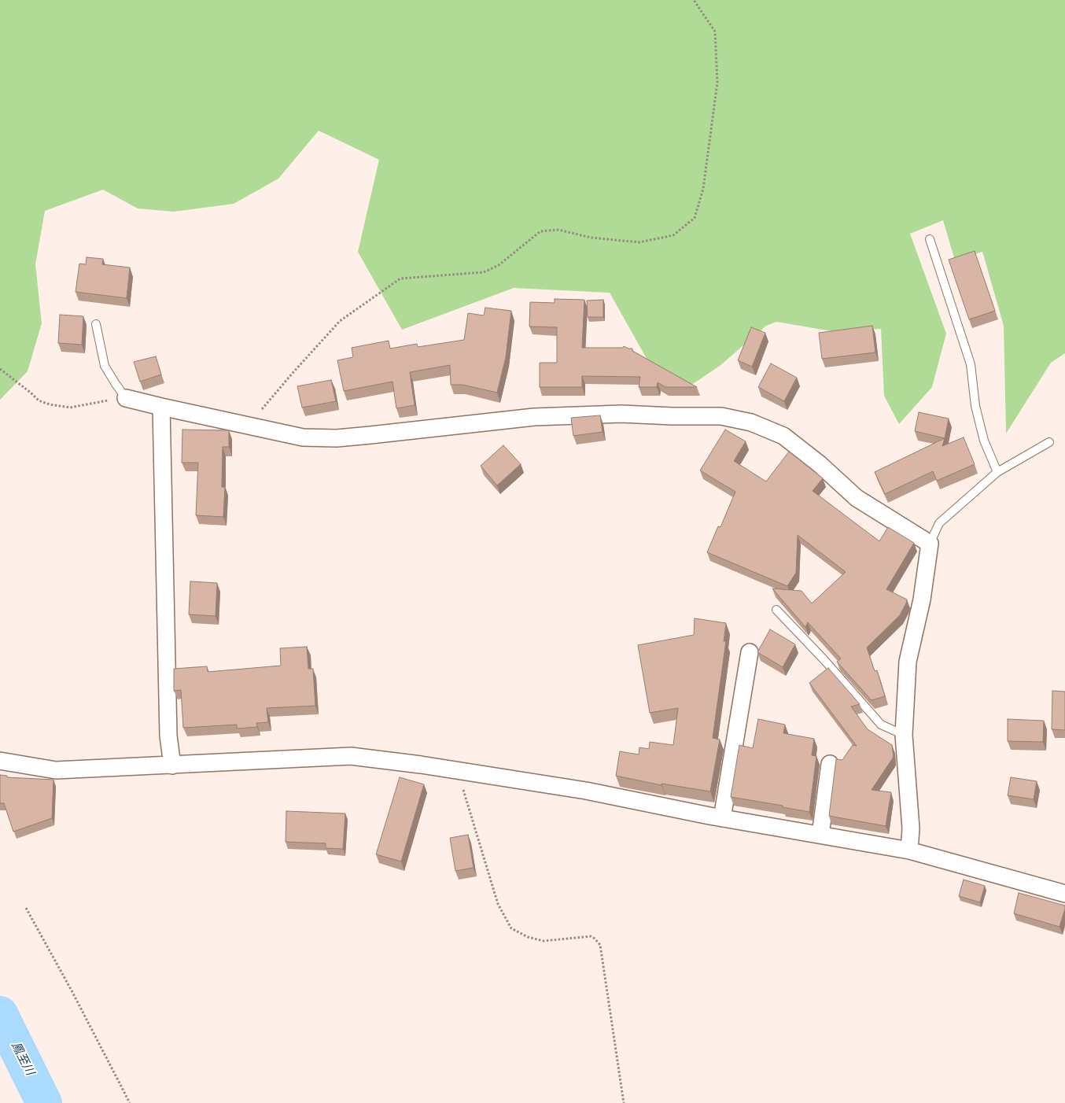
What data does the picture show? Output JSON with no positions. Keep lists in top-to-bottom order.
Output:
{
  "water": ["鳳至川"]
}
